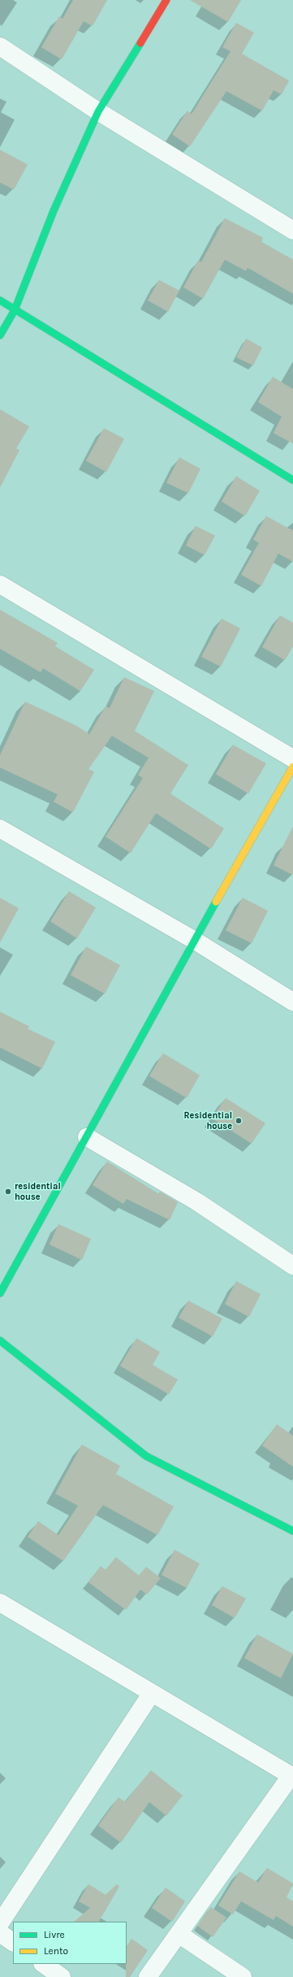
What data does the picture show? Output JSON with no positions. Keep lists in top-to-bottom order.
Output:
{
  "places": ["Residential house", "residential house"],
  "legend": ["Livre", "Lento"]
}
